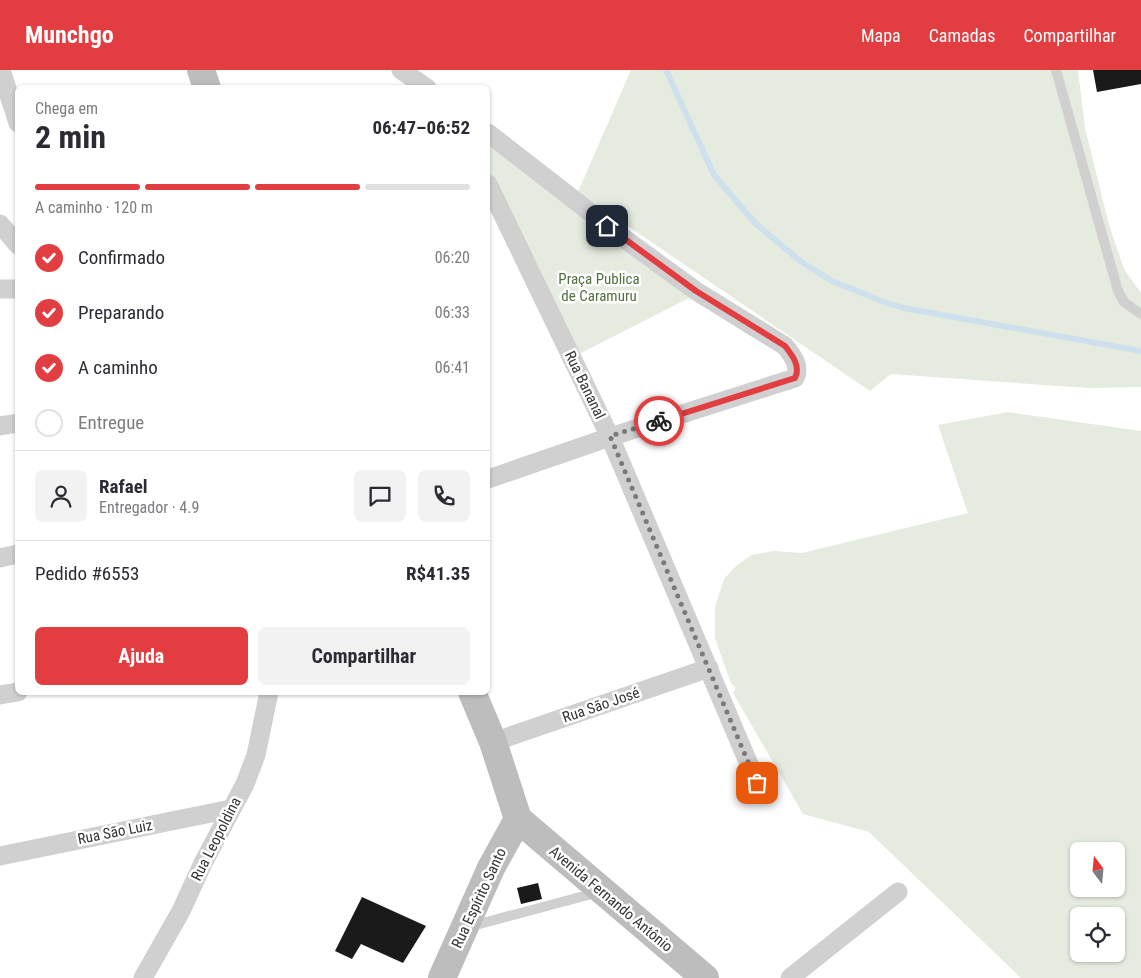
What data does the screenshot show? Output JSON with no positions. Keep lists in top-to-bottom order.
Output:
{
  "streets": {
    "street": [
      "Rua Bananal",
      "Rua São José",
      "Rua São Luiz",
      "Rua Leopoldina",
      "Rua Espírito Santo",
      "Avenida Fernando Antônio"
    ]
  },
  "crossings": [
    ["Rua Bananal", "Rua São José"],
    ["Rua São Luiz", "Rua Leopoldina"],
    ["Rua Espírito Santo", "Avenida Fernando Antônio"]
  ],
  "parks": ["Praça Publica de Caramuru"],
  "north": "top",
  "page": {
    "header": "Munchgo",
    "nav": ["Mapa", "Camadas", "Compartilhar"],
    "heading": ["2 min", "Chega em", "06:47–06:52"],
    "panel": [
      "Rafael",
      "Entregador · 4.9",
      "Pedido #6553",
      "R$41.35"
    ],
    "bar": "A caminho · 120 m",
    "list": [
      ["Confirmado", "06:20"],
      ["Preparando", "06:33"],
      ["A caminho", "06:41"],
      "Entregue"
    ],
    "buttons": ["Ajuda", "Compartilhar"]
  }
}
